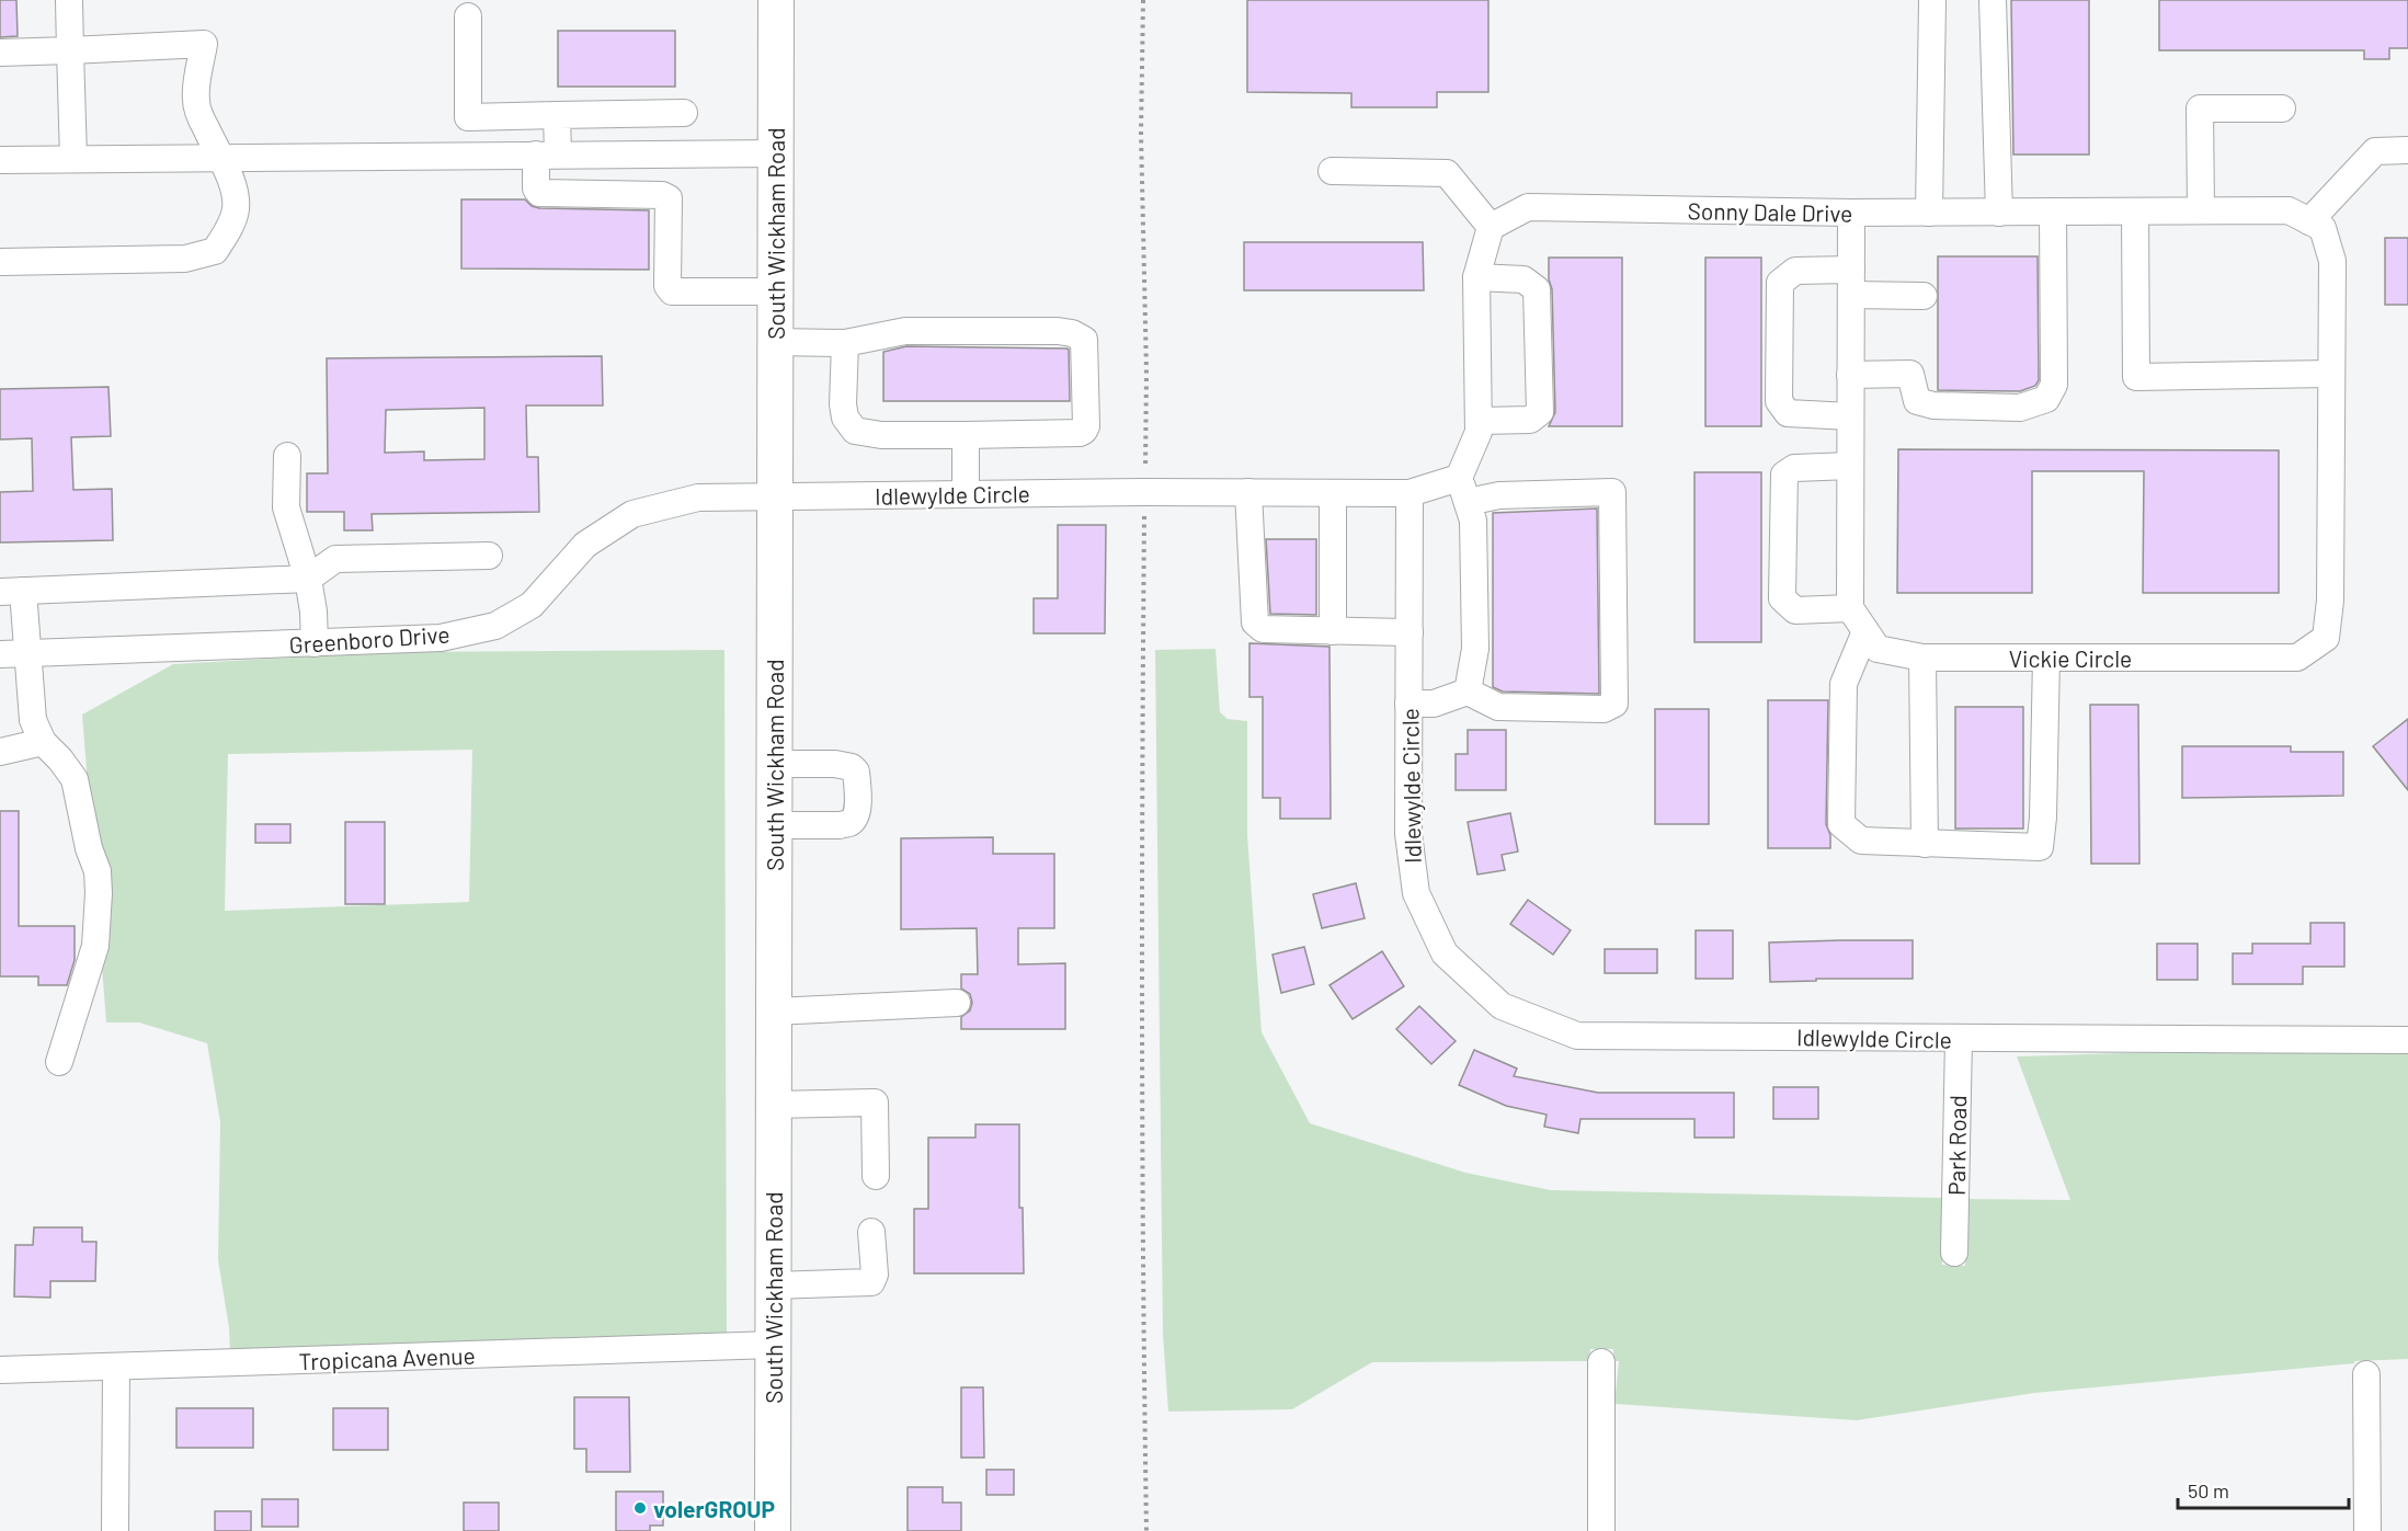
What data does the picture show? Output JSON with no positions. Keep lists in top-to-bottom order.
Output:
{
  "streets": {
    "main road": ["South Wickham Road"],
    "street": [
      "Sonny Dale Drive",
      "Idlewylde Circle",
      "Greenboro Drive",
      "Vickie Circle",
      "Park Road",
      "Tropicana Avenue"
    ]
  },
  "crossings": [
    ["Sonny Dale Drive", "Vickie Circle"],
    ["South Wickham Road", "Idlewylde Circle"],
    ["South Wickham Road", "Greenboro Drive"],
    ["South Wickham Road", "Tropicana Avenue"],
    ["Idlewylde Circle", "Greenboro Drive"],
    ["Idlewylde Circle", "Park Road"]
  ],
  "places": ["volerGROUP"],
  "scale_bar": "50 m"
}
